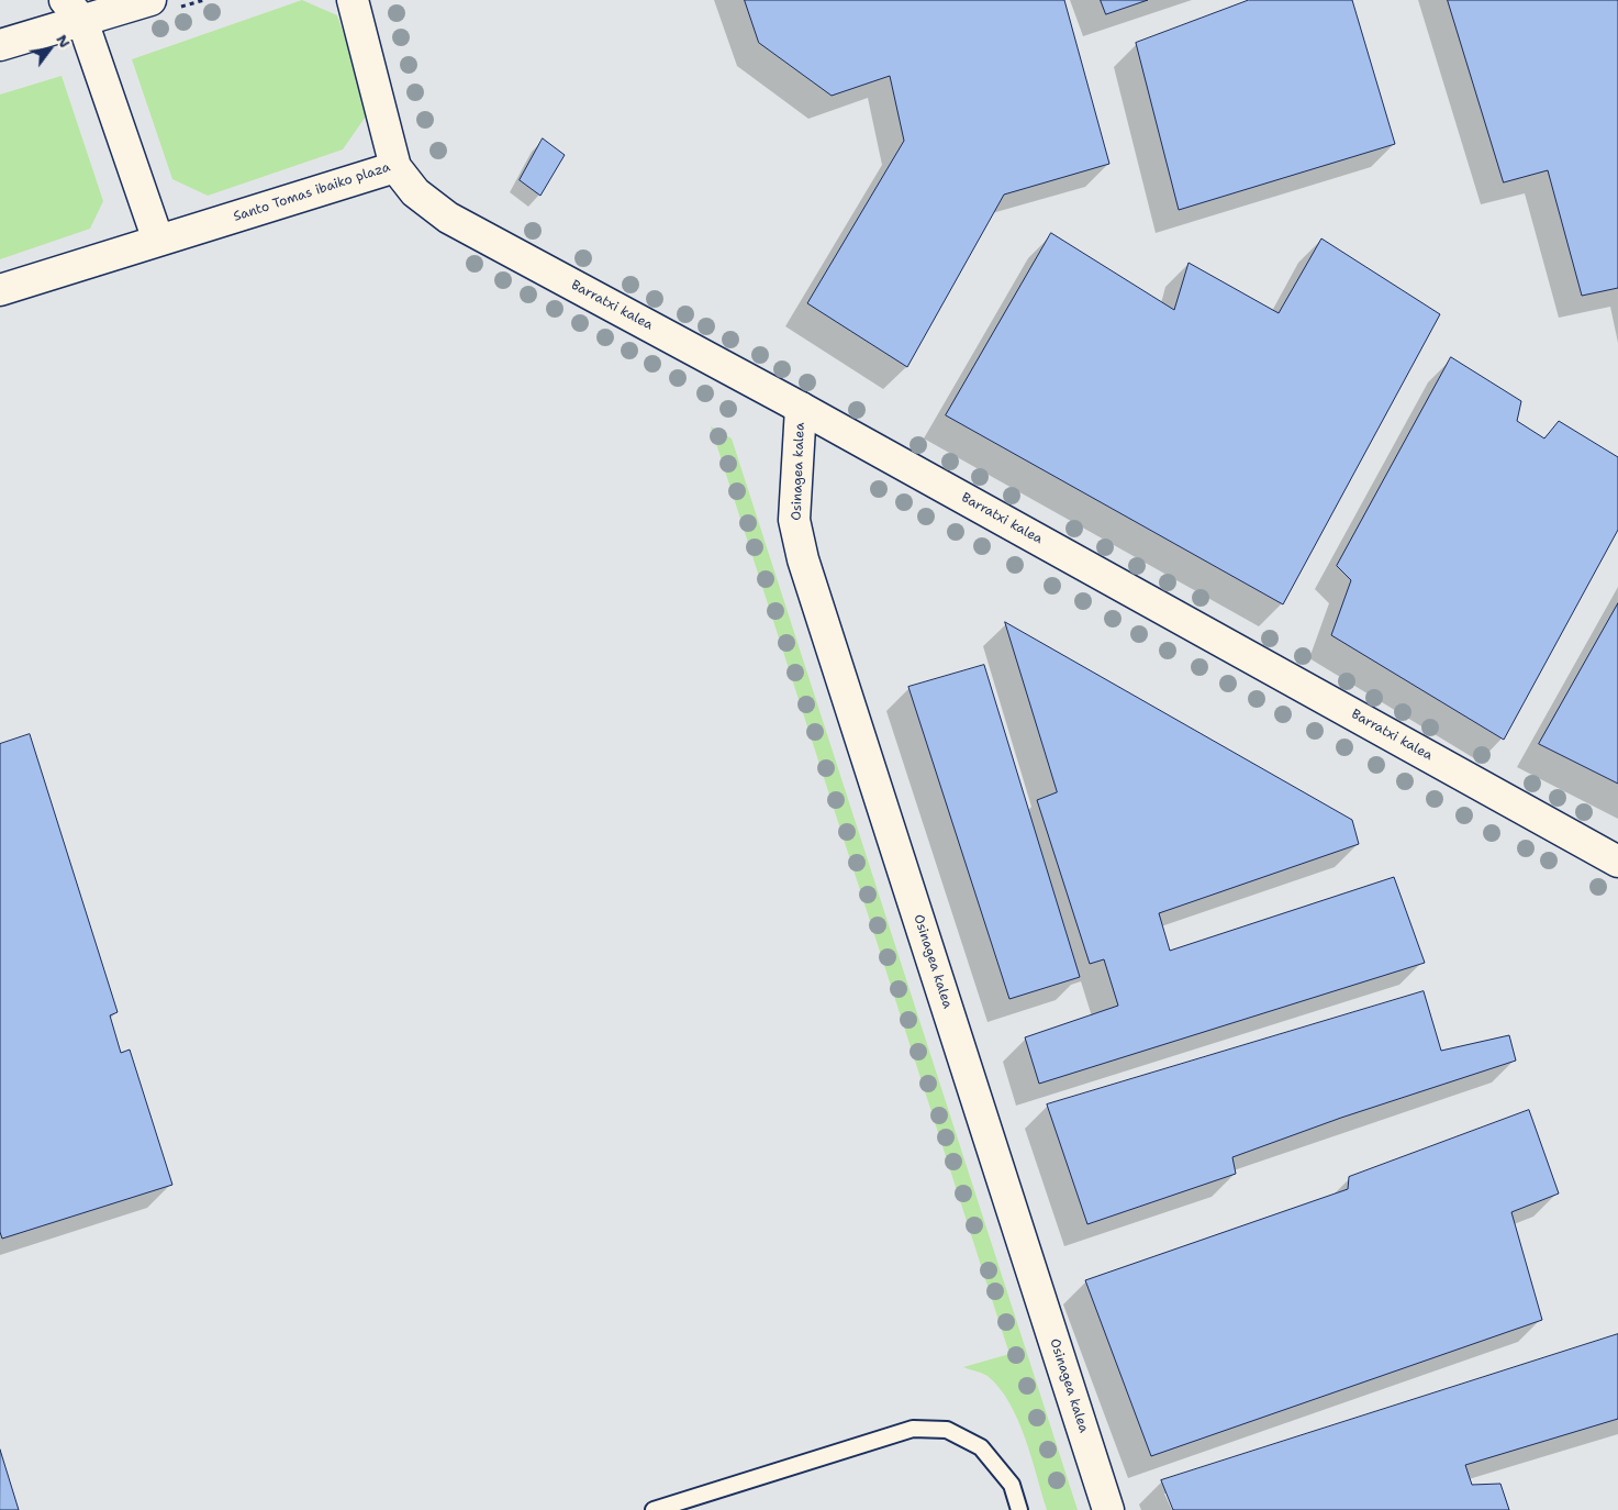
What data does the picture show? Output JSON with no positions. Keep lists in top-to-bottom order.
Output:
{
  "streets": {
    "street": ["Santo Tomas ibaiko plaza", "Barratxi kalea", "Osinagea kalea"]
  },
  "crossings": [
    ["Santo Tomas ibaiko plaza", "Barratxi kalea"],
    ["Barratxi kalea", "Osinagea kalea"]
  ],
  "north": "top right"
}
